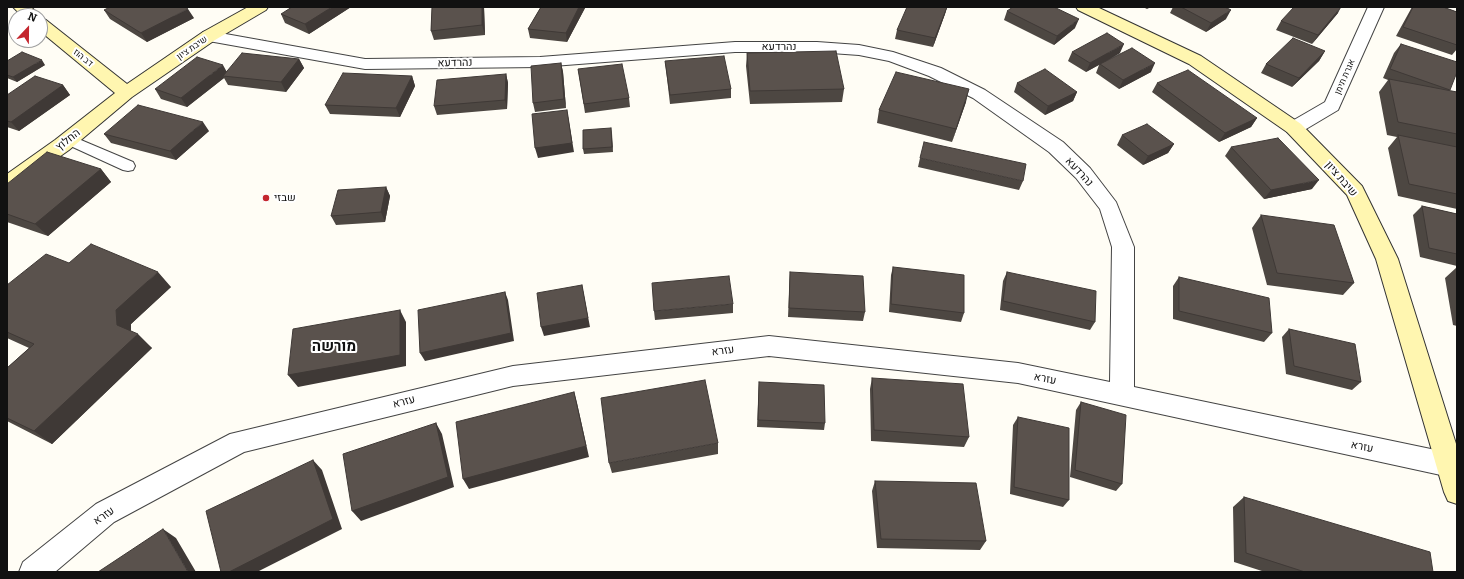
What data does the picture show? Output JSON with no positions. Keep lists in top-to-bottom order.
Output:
{
  "streets": {
    "street": [
      "נהרדעא",
      "שיבת ציון",
      "דב הוז",
      "אגרת תימן",
      "החלוץ",
      "עזרא"
    ]
  },
  "crossings": [
    ["נהרדעא", "שיבת ציון"],
    ["נהרדעא", "עזרא"],
    ["שיבת ציון", "דב הוז"],
    ["שיבת ציון", "אגרת תימן"],
    ["שיבת ציון", "החלוץ"],
    ["שיבת ציון", "עזרא"],
    ["דב הוז", "החלוץ"]
  ],
  "districts": ["מורשה"],
  "places": ["שבזי"],
  "north": "top"
}
